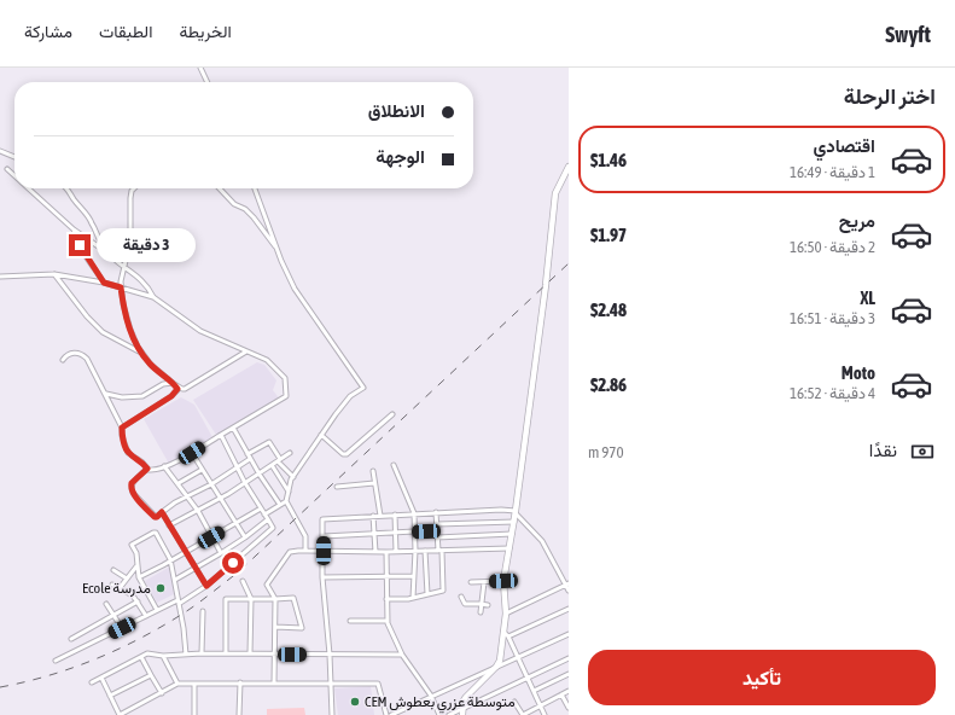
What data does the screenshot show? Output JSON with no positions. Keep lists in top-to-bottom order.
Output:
{
  "places": ["Ecole مدرسة", "CEM متوسطة عزري بعطوش"],
  "page": {
    "header": "Swyft",
    "nav": ["الخريطة", "الطبقات", "مشاركة"],
    "heading": "اختر الرحلة",
    "banner": ["الانطلاق", "الوجهة"],
    "list": [
      {
        "name": "اقتصادي",
        "note": "1 دقيقة · 16:49",
        "value": "$1.46"
      },
      {
        "name": "مريح",
        "note": "2 دقيقة · 16:50",
        "value": "$1.97"
      },
      {
        "name": "XL",
        "note": "3 دقيقة · 16:51",
        "value": "$2.48"
      },
      {
        "name": "Moto",
        "note": "4 دقيقة · 16:52",
        "value": "$2.86"
      }
    ],
    "bubble": "3 دقيقة",
    "pay": ["نقدًا", "970 m"],
    "buttons": "تأكيد"
  }
}
